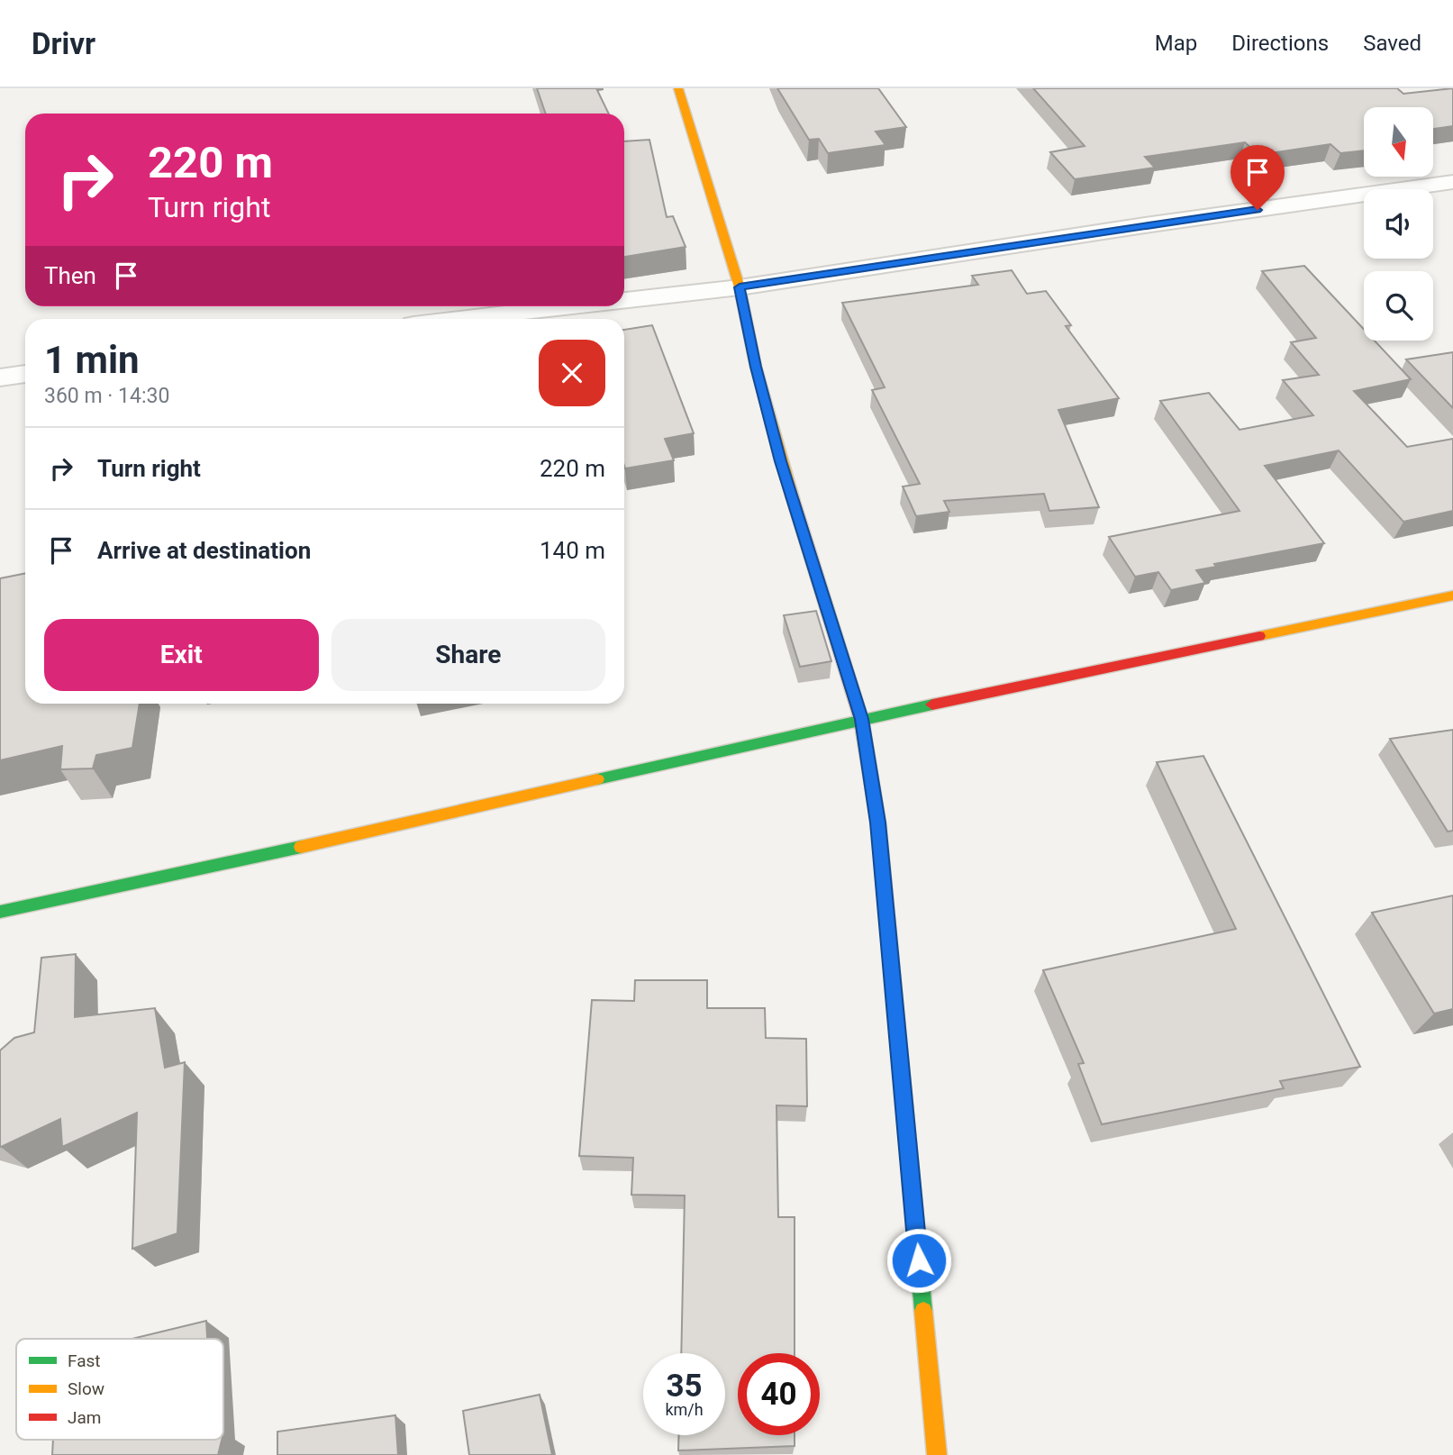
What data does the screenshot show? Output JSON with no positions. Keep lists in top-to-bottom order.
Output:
{
  "legend": ["Fast", "Slow", "Jam"],
  "north": "bottom",
  "page": {
    "header": "Drivr",
    "nav": ["Map", "Directions", "Saved"],
    "turn": ["220 m", "Turn right"],
    "then": "Then",
    "heading": ["1 min", "360 m · 14:30"],
    "list": [
      {
        "name": "Turn right",
        "value": "220 m"
      },
      {
        "name": "Arrive at destination",
        "value": "140 m"
      }
    ],
    "buttons": ["Exit", "Share"],
    "speed": "35 km/h",
    "limit": "40"
  }
}
